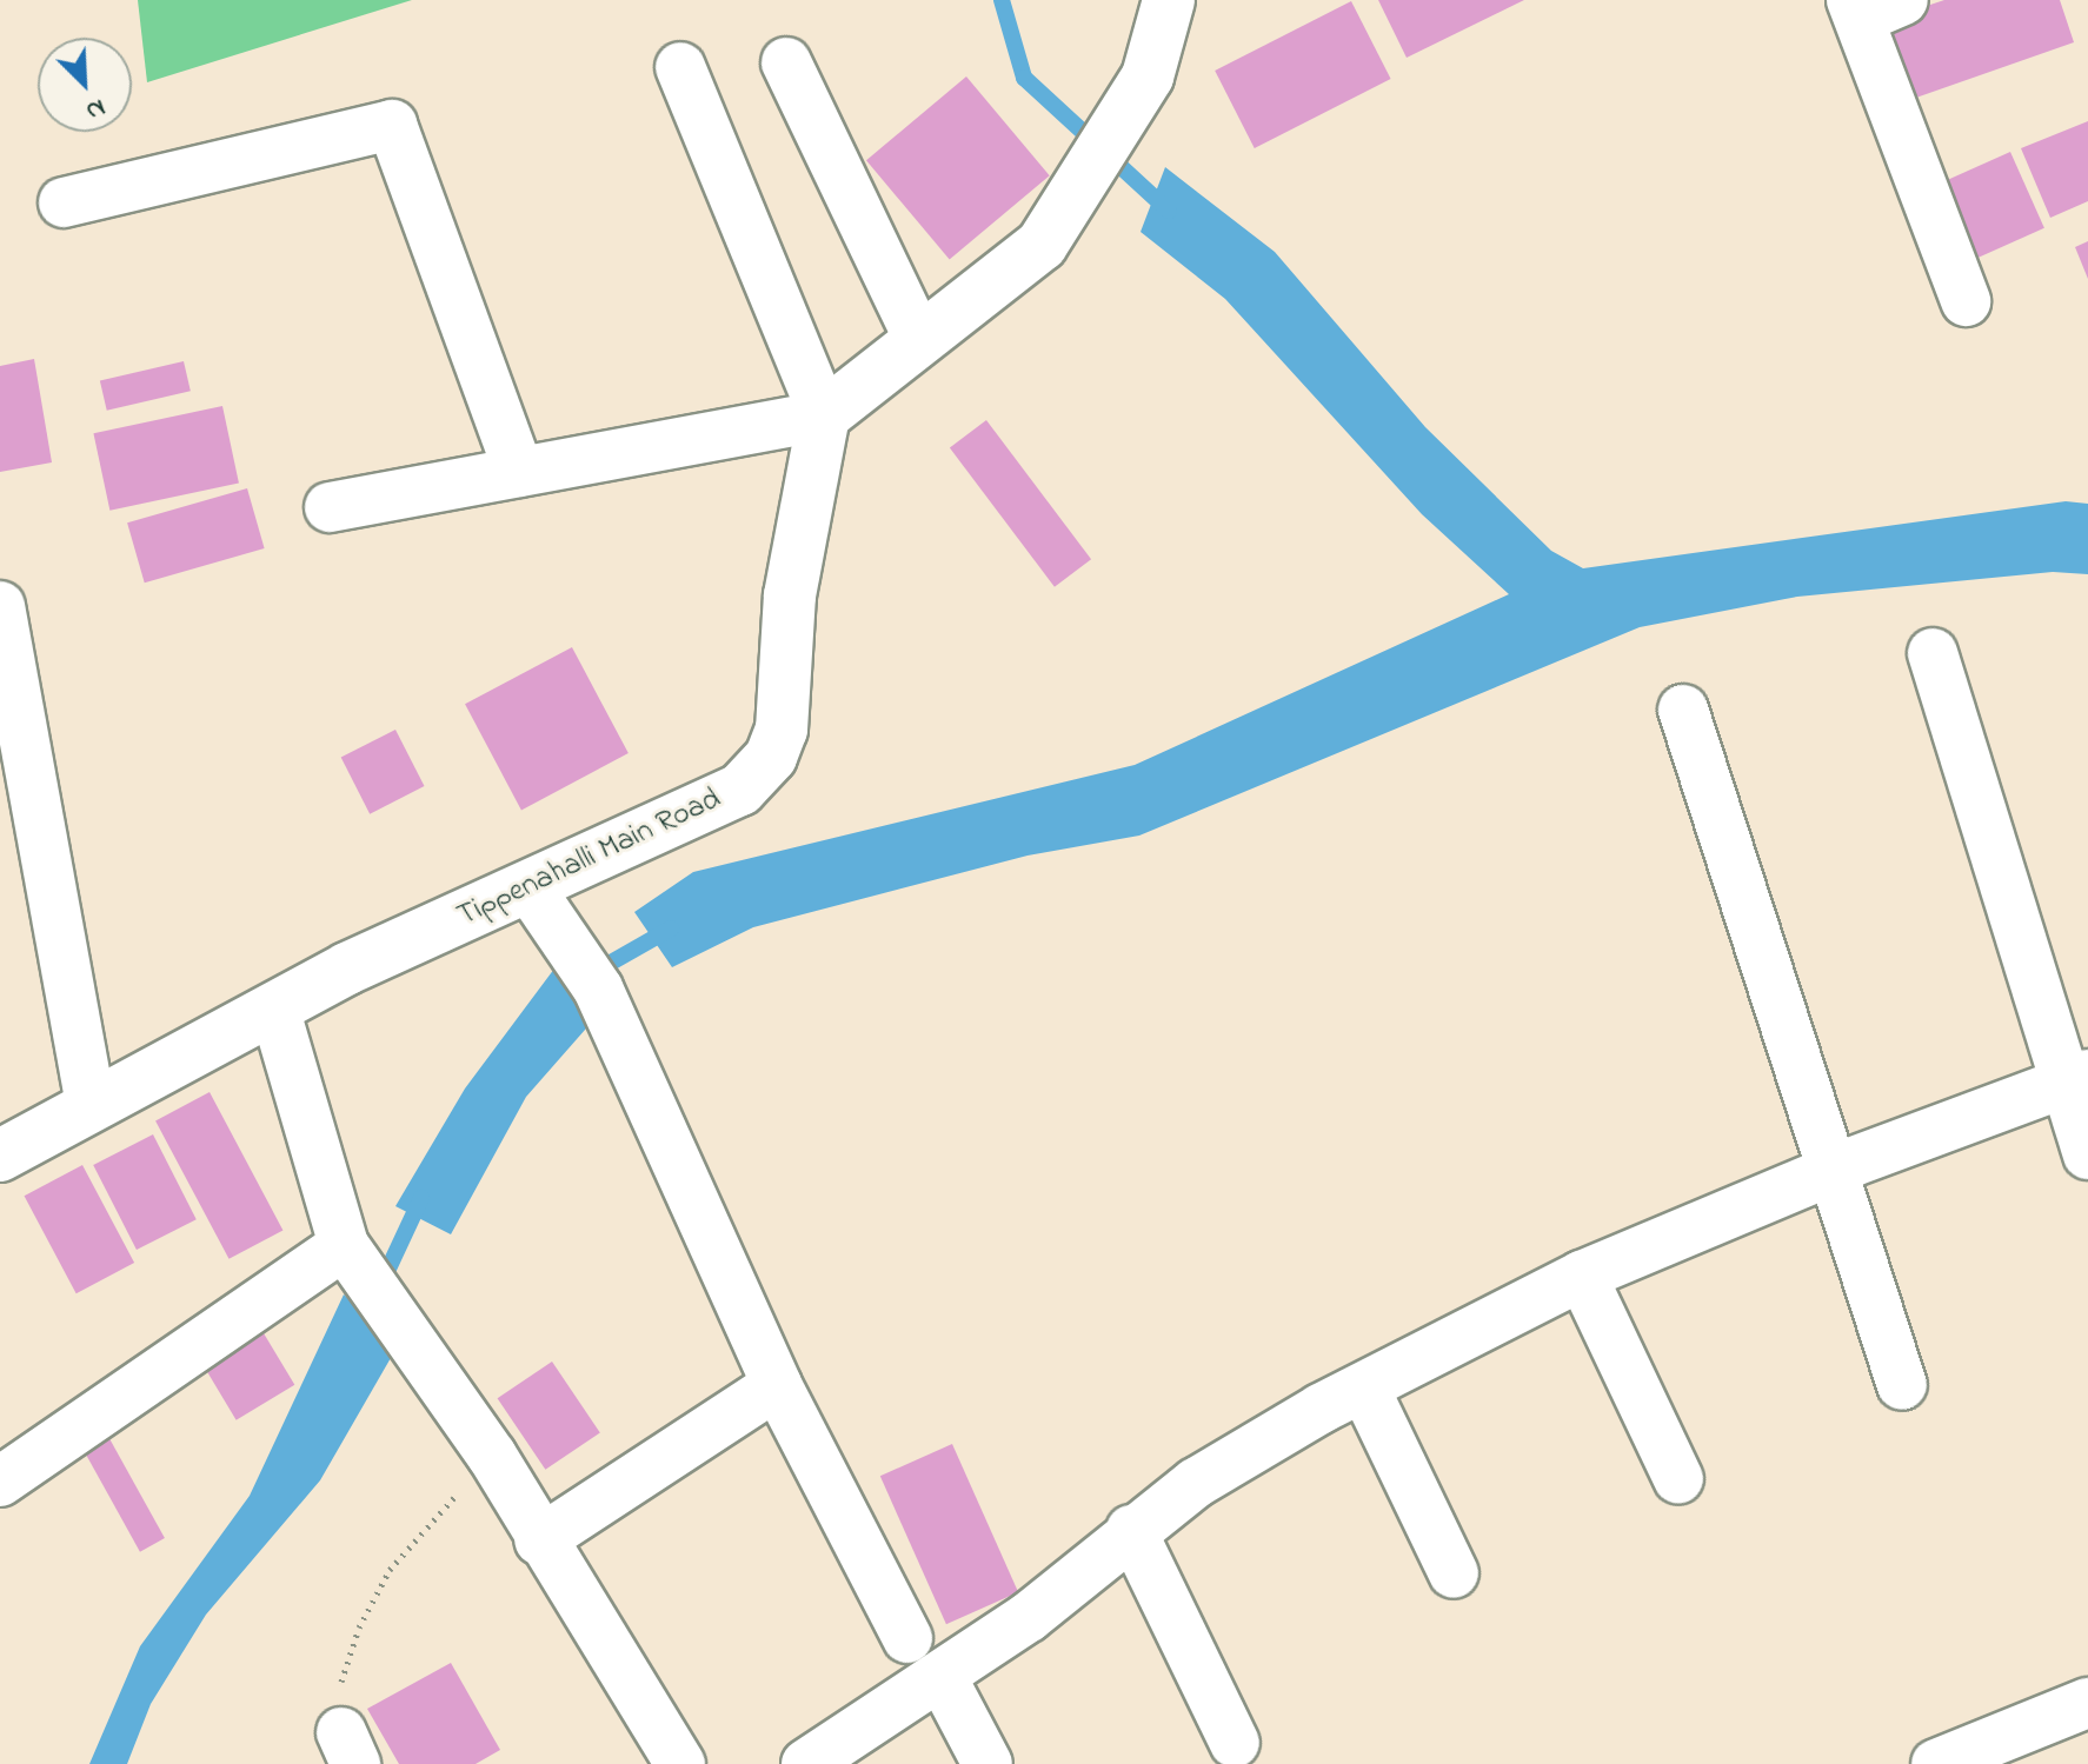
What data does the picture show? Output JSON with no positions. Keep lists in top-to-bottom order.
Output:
{
  "streets": {
    "street": ["Tippenahalli Main Road"]
  },
  "north": "bottom right"
}
